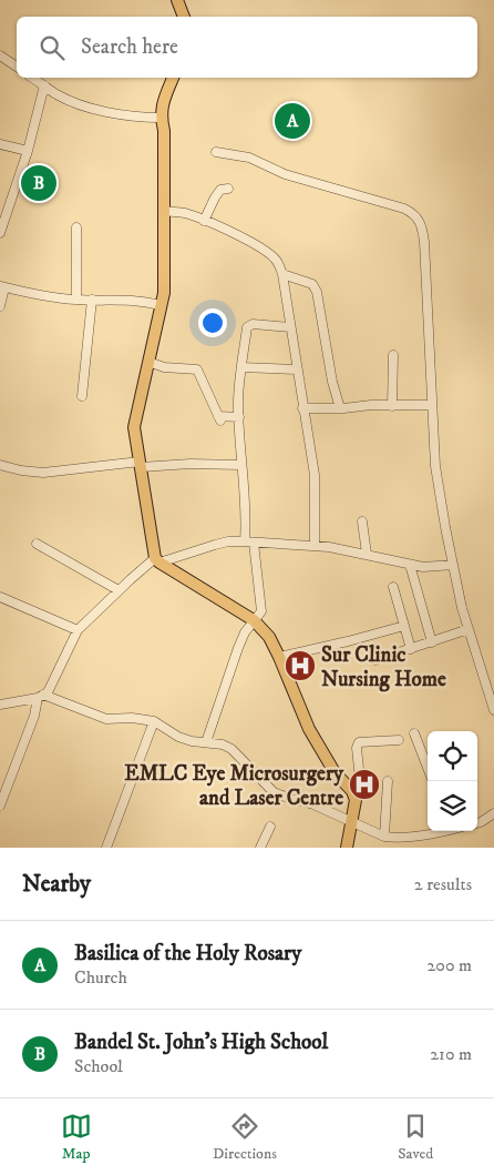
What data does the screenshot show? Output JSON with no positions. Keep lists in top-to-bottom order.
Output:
{
  "places": {
    "hospital": ["Sur Clinic Nursing Home", "EMLC Eye Microsurgery and Laser Centre"]
  },
  "page": {
    "search": "Search here",
    "pins": ["A", "B"],
    "heading": ["Nearby", "2 results"],
    "list": [
      {
        "mark": "A",
        "name": "Basilica of the Holy Rosary",
        "note": "Church",
        "value": "200 m"
      },
      {
        "mark": "B",
        "name": "Bandel St. John's High School",
        "note": "School",
        "value": "210 m"
      }
    ],
    "nav": ["Map", "Directions", "Saved"]
  }
}
